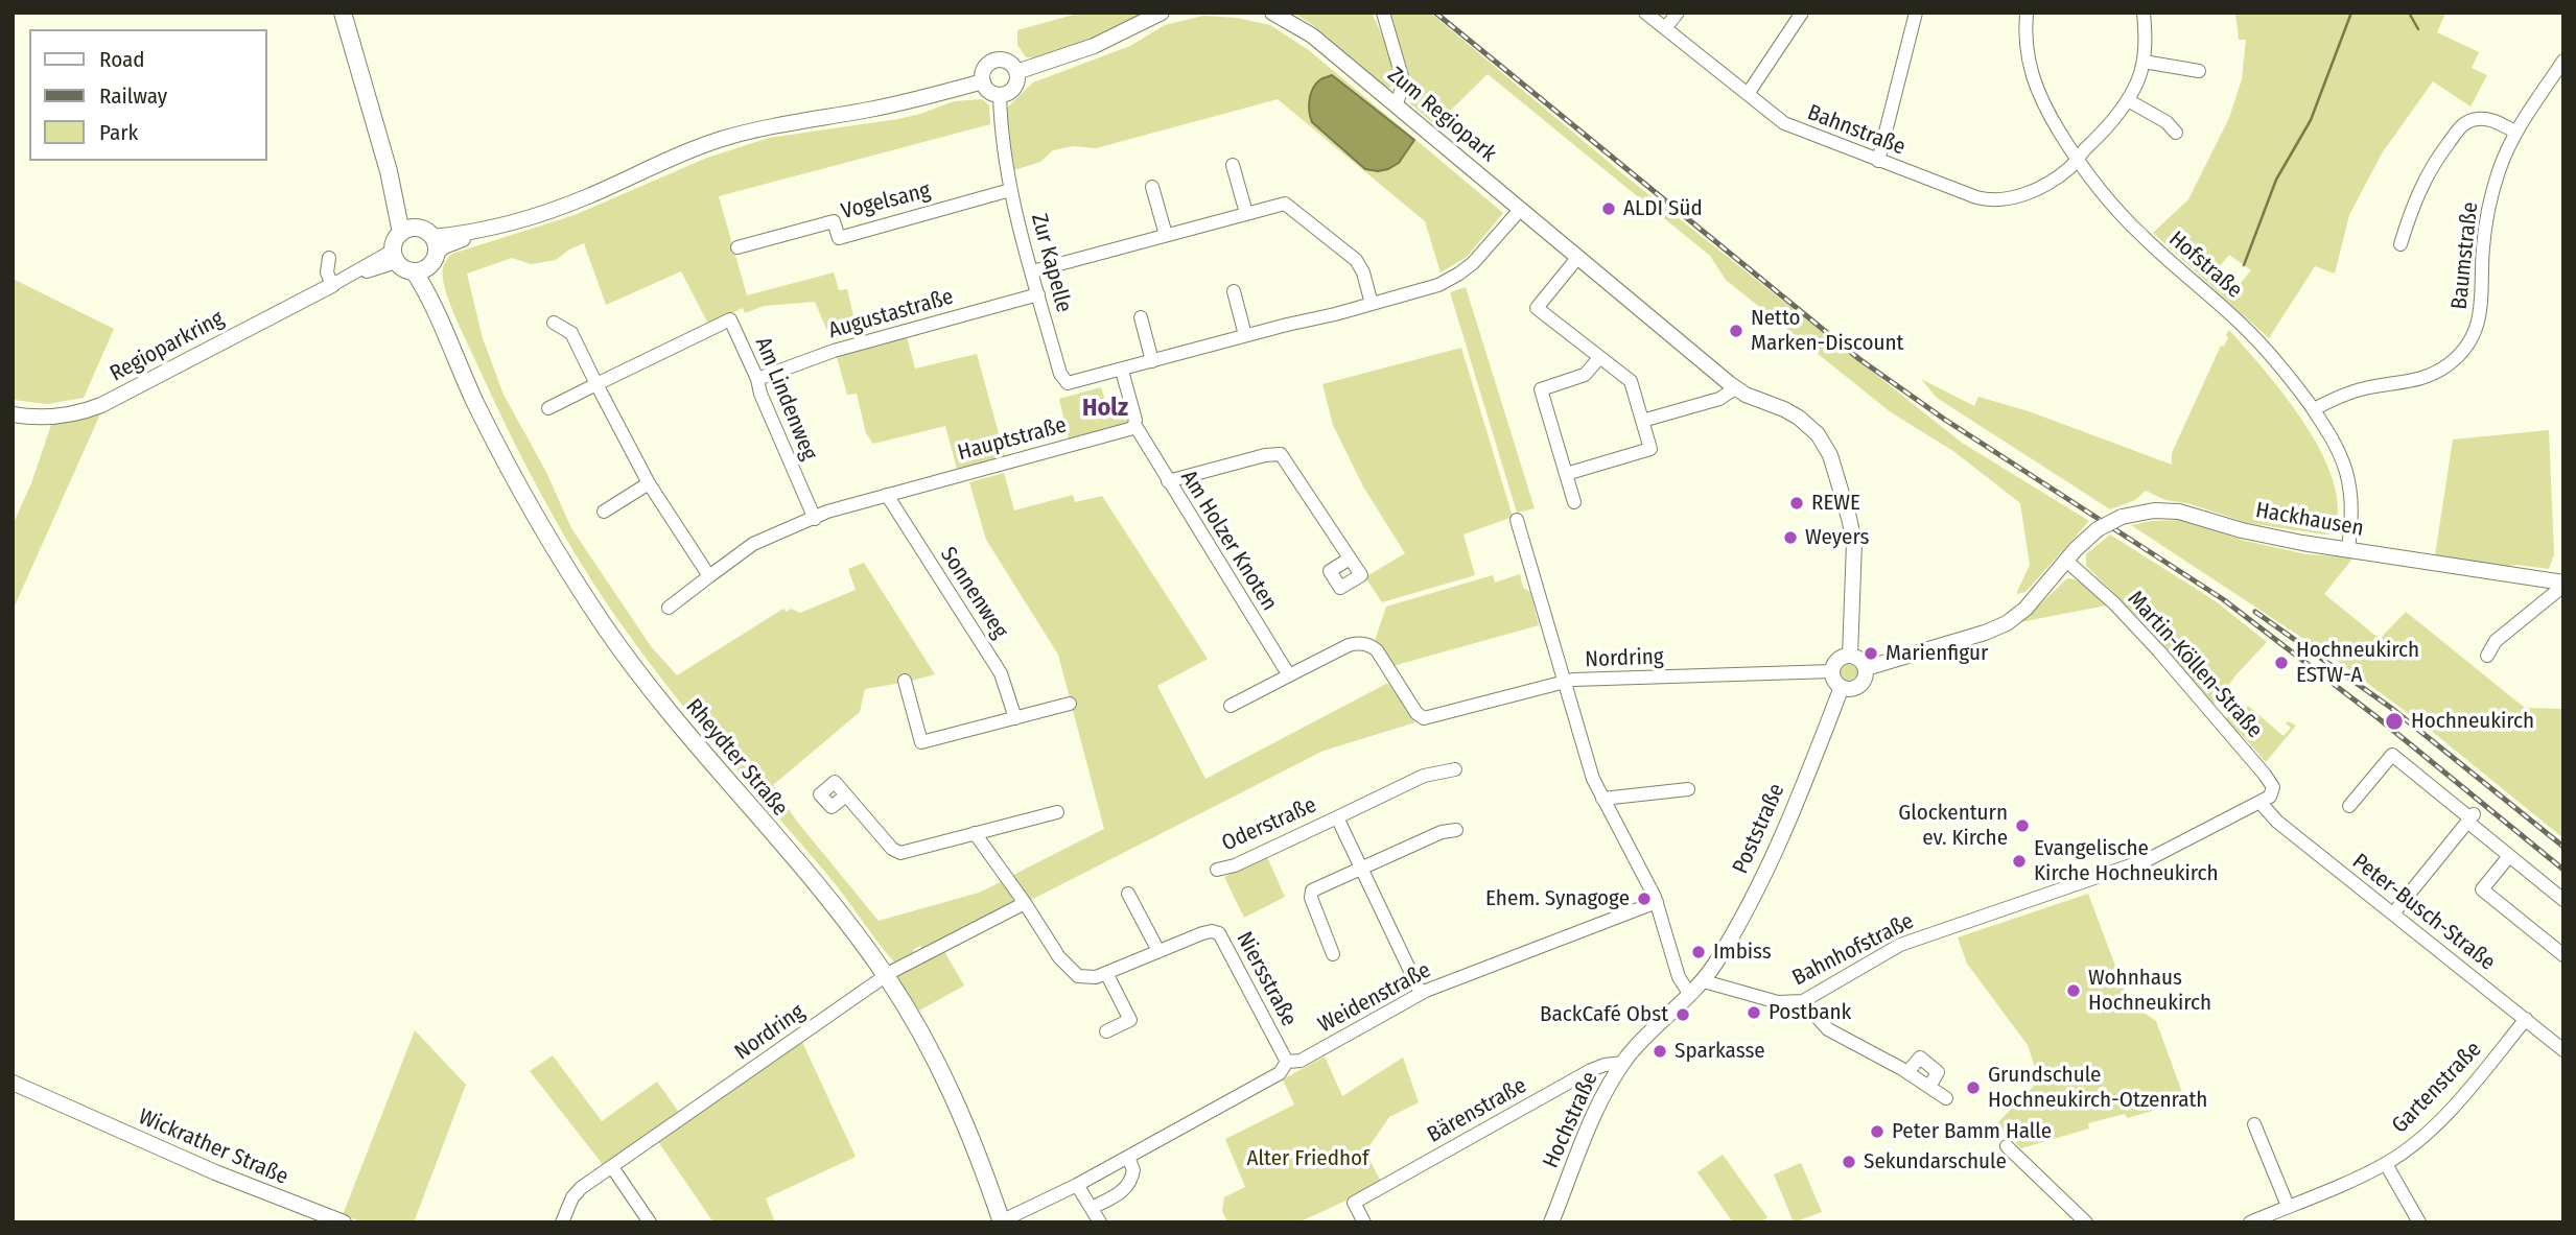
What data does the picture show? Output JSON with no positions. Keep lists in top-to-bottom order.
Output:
{
  "streets": {
    "main road": ["Rheydter Straße"],
    "street": [
      "Zum Regiopark",
      "Bahnstraße",
      "Vogelsang",
      "Baumstraße",
      "Zur Kapelle",
      "Hofstraße",
      "Augustastraße",
      "Regioparkring",
      "Am Lindenweg",
      "Hauptstraße",
      "Hackhausen",
      "Am Holzer Knoten",
      "Sonnenweg",
      "Nordring",
      "Martin-Köllen-Straße",
      "Oderstraße",
      "Poststraße",
      "Peter-Busch-Straße",
      "Bahnhofstraße",
      "Niersstraße",
      "Weidenstraße",
      "Gartenstraße",
      "Bärenstraße",
      "Hochstraße",
      "Wickrather Straße"
    ]
  },
  "crossings": [
    ["Zum Regiopark", "Nordring"],
    ["Zum Regiopark", "Poststraße"],
    ["Bahnstraße", "Hofstraße"],
    ["Vogelsang", "Zur Kapelle"],
    ["Baumstraße", "Hofstraße"],
    ["Zur Kapelle", "Augustastraße"],
    ["Hofstraße", "Hackhausen"],
    ["Augustastraße", "Am Lindenweg"],
    ["Am Lindenweg", "Hauptstraße"],
    ["Hauptstraße", "Am Holzer Knoten"],
    ["Hauptstraße", "Sonnenweg"],
    ["Hackhausen", "Martin-Köllen-Straße"],
    ["Am Holzer Knoten", "Nordring"],
    ["Nordring", "Rheydter Straße"],
    ["Nordring", "Poststraße"],
    ["Nordring", "Niersstraße"],
    ["Martin-Köllen-Straße", "Peter-Busch-Straße"],
    ["Martin-Köllen-Straße", "Bahnhofstraße"],
    ["Rheydter Straße", "Weidenstraße"],
    ["Oderstraße", "Weidenstraße"],
    ["Poststraße", "Bahnhofstraße"],
    ["Poststraße", "Hochstraße"],
    ["Peter-Busch-Straße", "Bahnhofstraße"],
    ["Peter-Busch-Straße", "Gartenstraße"],
    ["Bahnhofstraße", "Hochstraße"],
    ["Niersstraße", "Weidenstraße"],
    ["Bärenstraße", "Hochstraße"]
  ],
  "districts": ["Holz"],
  "parks": ["Alter Friedhof"],
  "places": [
    "ALDI Süd",
    "Netto Marken-Discount",
    "REWE",
    "Weyers",
    "Marienfigur",
    "Hochneukirch ESTW-A",
    "Hochneukirch",
    "Glockenturn ev. Kirche",
    "Evangelische Kirche Hochneukirch",
    "Ehem. Synagoge",
    "Imbiss",
    "Wohnhaus Hochneukirch",
    "Postbank",
    "BackCafé Obst",
    "Sparkasse",
    "Grundschule Hochneukirch-Otzenrath",
    "Peter Bamm Halle",
    "Sekundarschule"
  ],
  "legend": ["Road", "Railway", "Park"]
}
